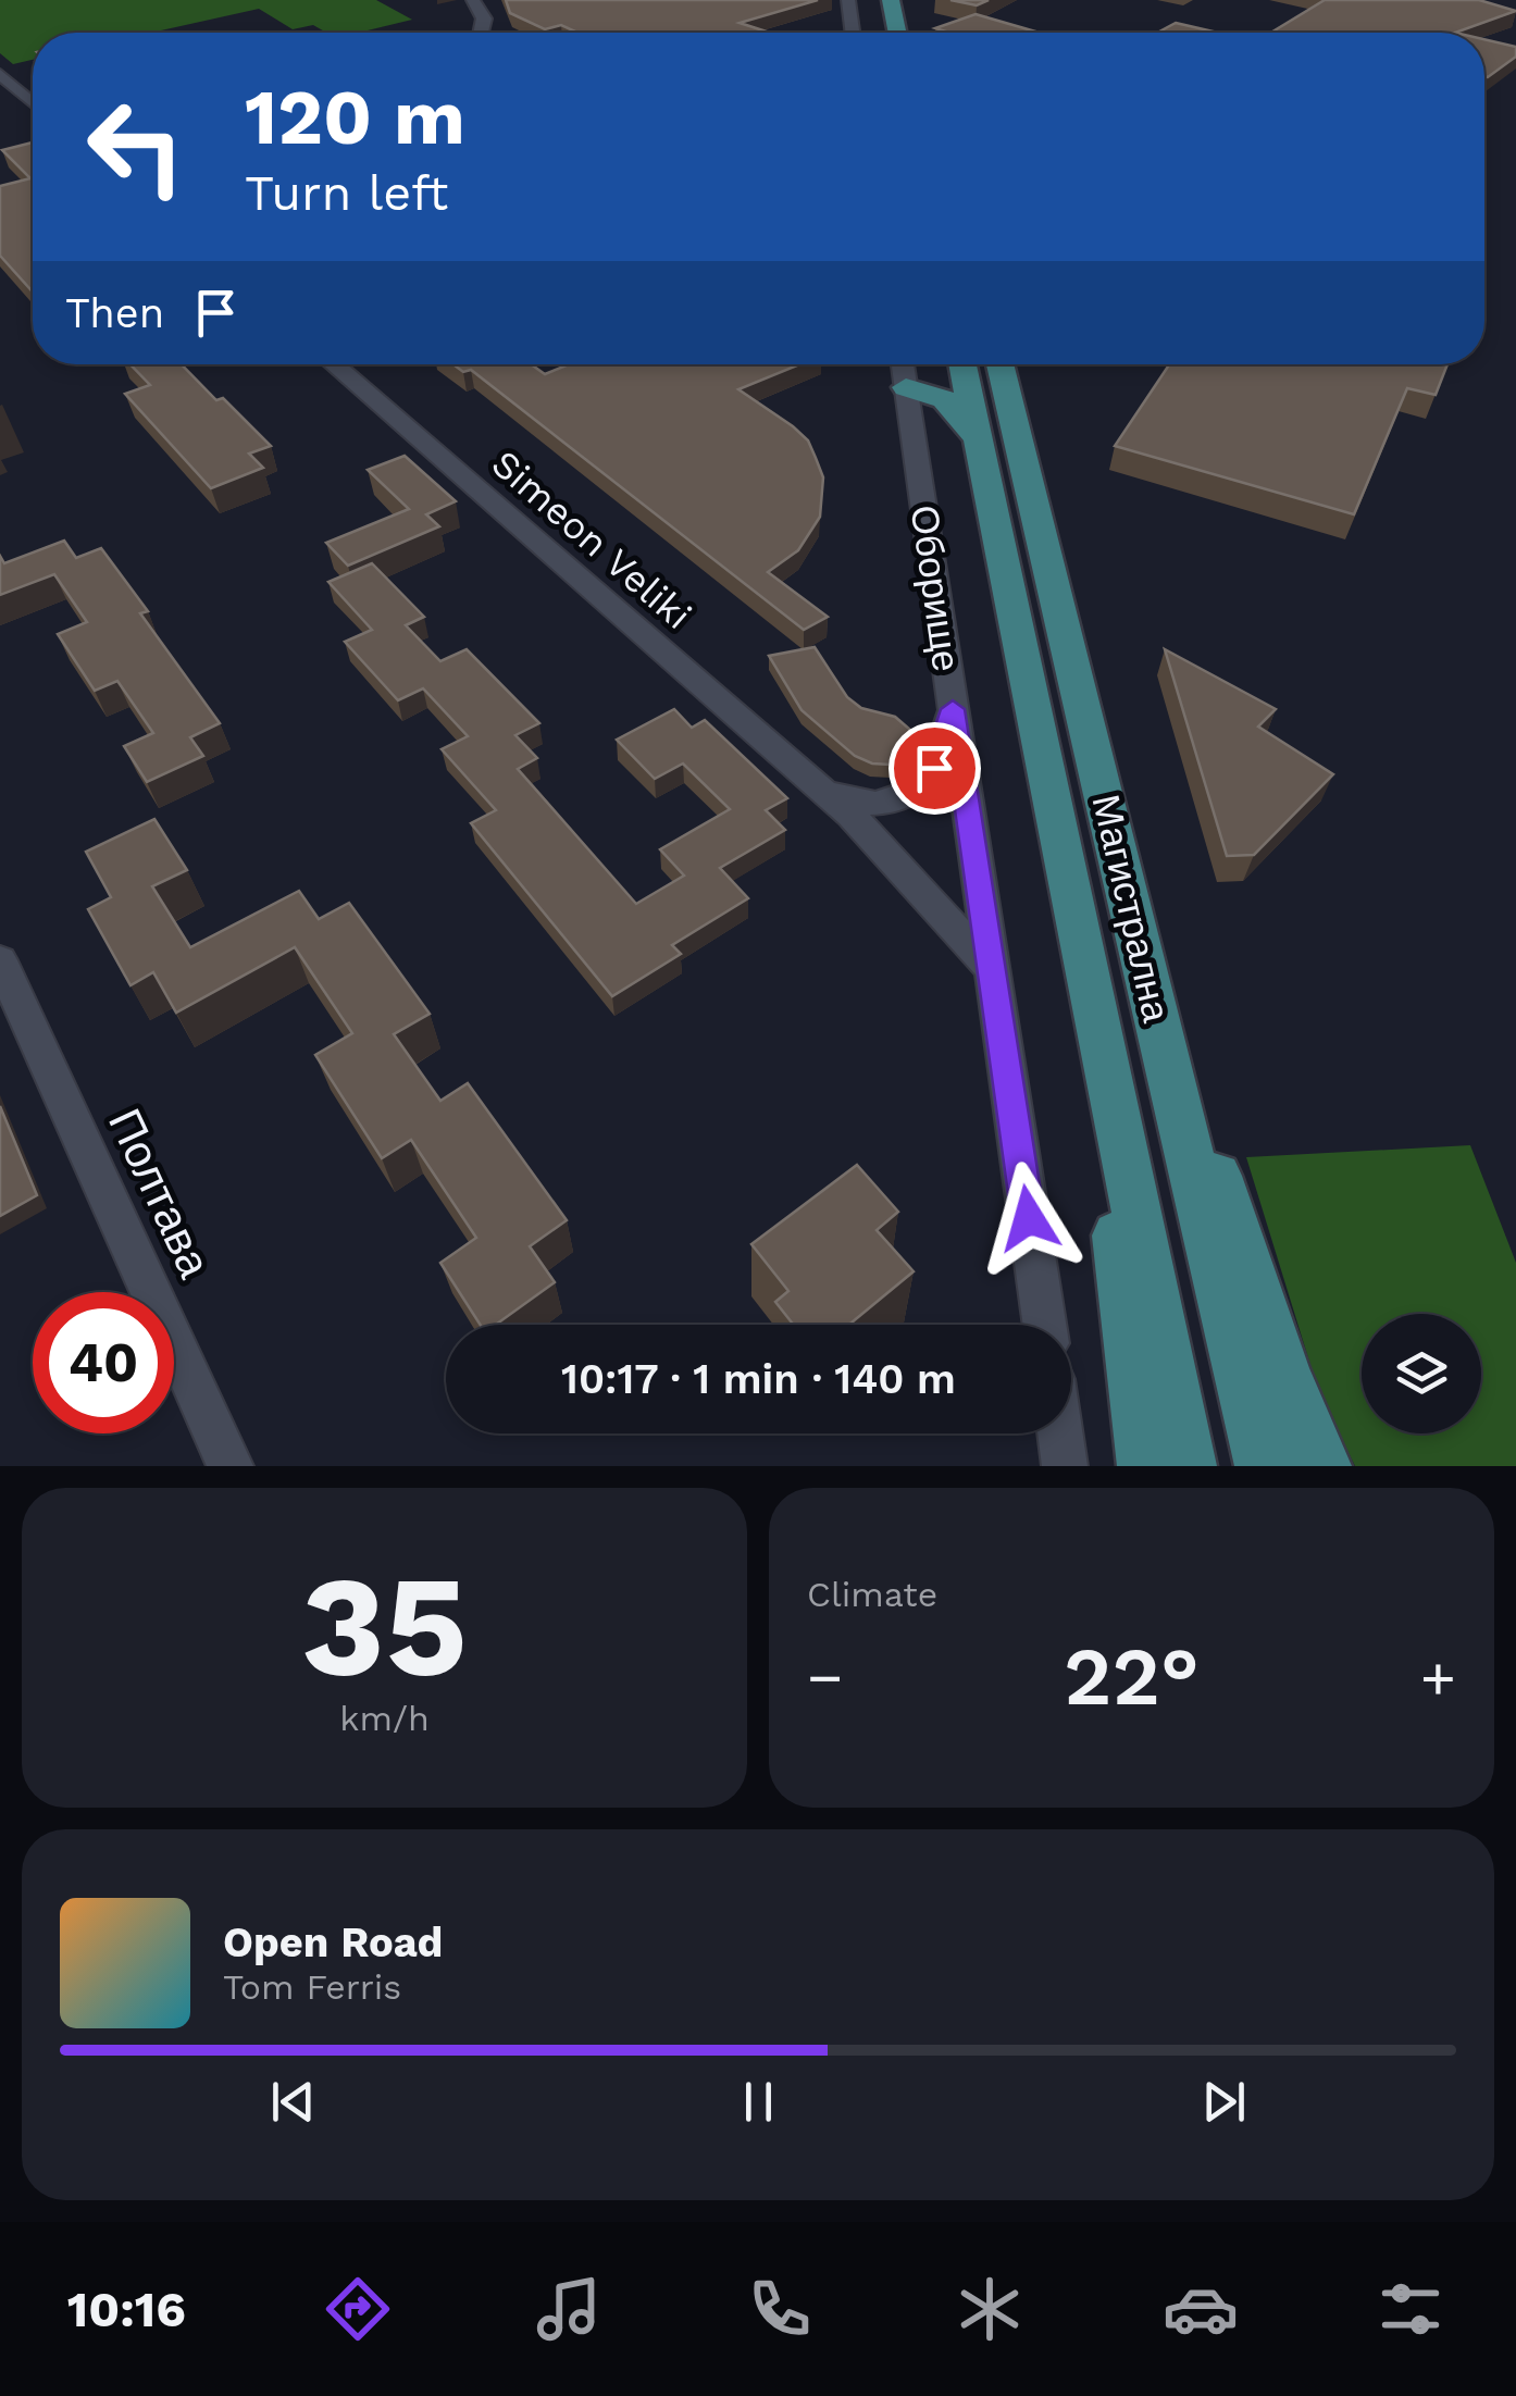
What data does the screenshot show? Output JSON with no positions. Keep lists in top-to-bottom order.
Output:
{
  "streets": {
    "main road": ["Магистрална"],
    "street": ["Simeon Veliki", "Оборище", "Полтава"]
  },
  "crossings": [
    ["Simeon Veliki", "Оборище"]
  ],
  "page": {
    "turn": ["120 m", "Turn left"],
    "then": "Then",
    "limit": "40",
    "trip": "10:17 · 1 min · 140 m",
    "tile": [
      ["35", "km/h"],
      "Climate"
    ],
    "heat": ["−", "22°", "+"],
    "song": ["Open Road", "Tom Ferris"],
    "tabs": "10:16"
  }
}
